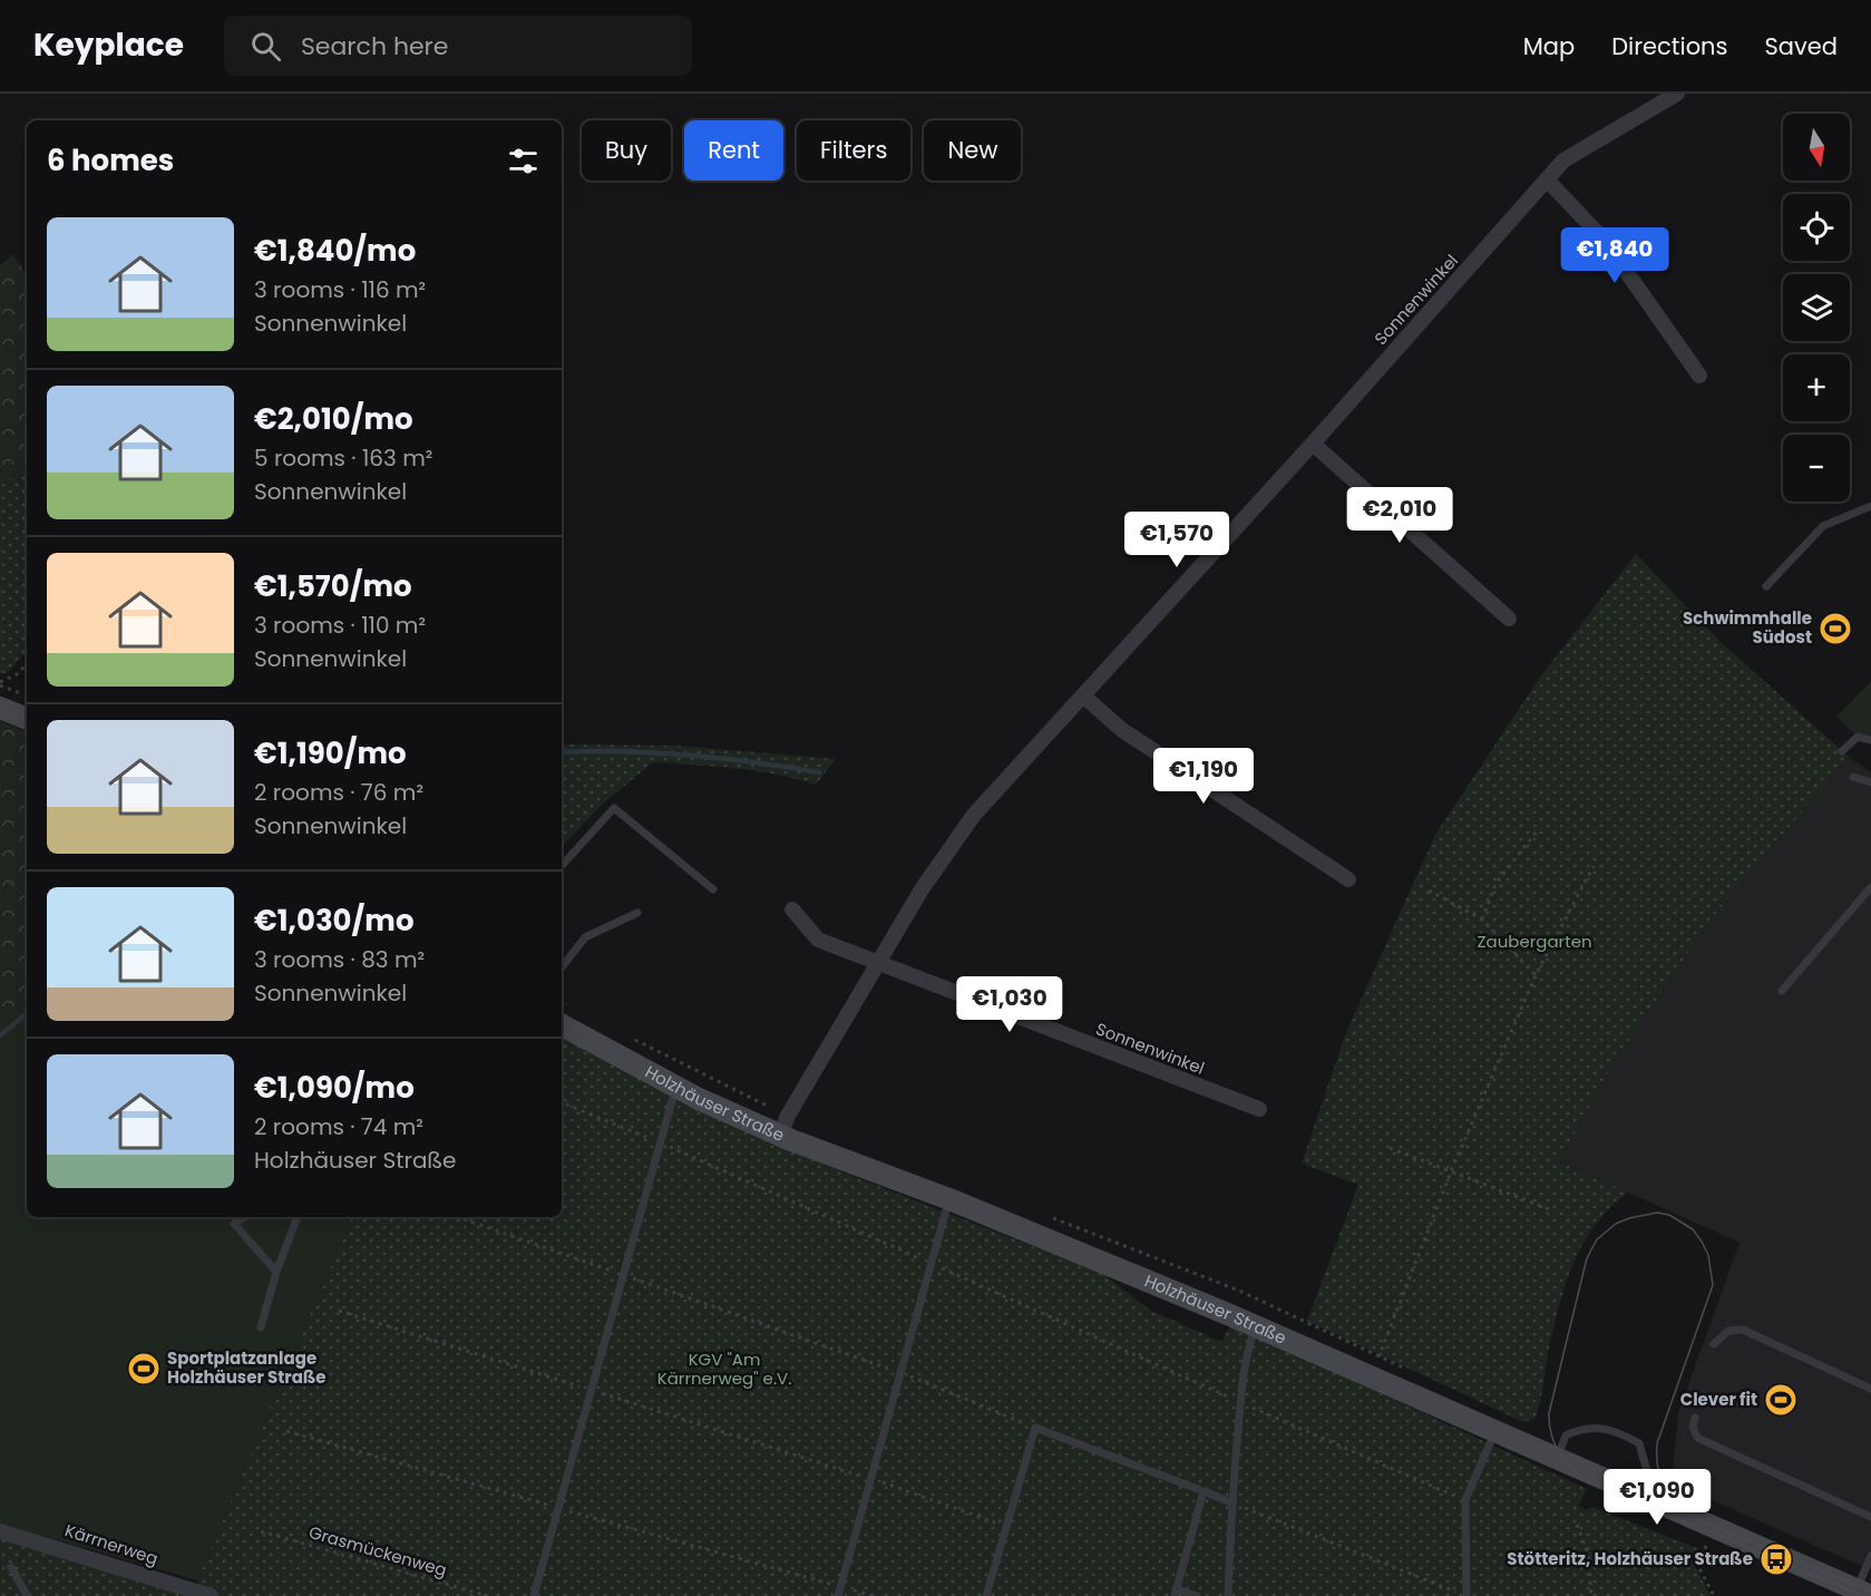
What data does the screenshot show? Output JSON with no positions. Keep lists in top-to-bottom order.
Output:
{
  "streets": {
    "main road": ["Holzhäuser Straße"],
    "street": ["Sonnenwinkel", "Kärrnerweg"],
    "path": ["Grasmückenweg"]
  },
  "crossings": [
    ["Sonnenwinkel", "Holzhäuser Straße"]
  ],
  "parks": ["Zaubergarten", "KGV \"Am Kärrnerweg\" e.V."],
  "places": {
    "sports": ["Schwimmhalle Südost", "Sportplatzanlage Holzhäuser Straße", "Clever fit"],
    "bus stop": ["Stötteritz, Holzhäuser Straße"]
  },
  "north": "bottom",
  "page": {
    "header": "Keyplace",
    "search": "Search here",
    "nav": ["Map", "Directions", "Saved"],
    "map_buttons": ["+", "−"],
    "chip": [
      "Buy",
      "Rent",
      "Filters",
      "New"
    ],
    "heading": "6 homes",
    "list": [
      {
        "name": "€1,840/mo",
        "note": "3 rooms · 116 m² · Sonnenwinkel"
      },
      {
        "name": "€2,010/mo",
        "note": "5 rooms · 163 m² · Sonnenwinkel"
      },
      {
        "name": "€1,570/mo",
        "note": "3 rooms · 110 m² · Sonnenwinkel"
      },
      {
        "name": "€1,190/mo",
        "note": "2 rooms · 76 m² · Sonnenwinkel"
      },
      {
        "name": "€1,030/mo",
        "note": "3 rooms · 83 m² · Sonnenwinkel"
      },
      {
        "name": "€1,090/mo",
        "note": "2 rooms · 74 m² · Holzhäuser Straße"
      }
    ],
    "price": [
      "€1,840",
      "€2,010",
      "€1,570",
      "€1,190",
      "€1,030",
      "€1,090"
    ]
  }
}
